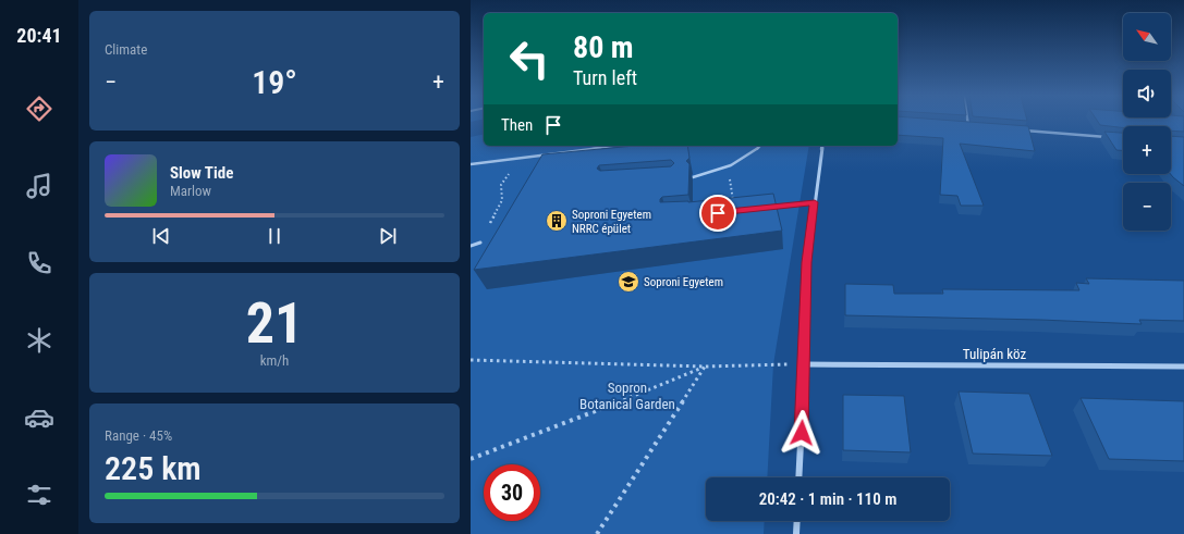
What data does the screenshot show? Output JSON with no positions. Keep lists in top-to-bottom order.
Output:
{
  "streets": {
    "street": ["Tulipán köz"]
  },
  "parks": ["Sopron Botanical Garden"],
  "places": {
    "building": ["Soproni Egyetem NRRC épület"],
    "school or university": ["Soproni Egyetem"]
  },
  "north": "top left",
  "page": {
    "tabs": "20:41",
    "tile": [
      "Climate",
      ["21", "km/h"],
      ["Range · 45%", "225 km"]
    ],
    "map_buttons": ["+", "−"],
    "turn": ["80 m", "Turn left"],
    "heat": ["−", "19°", "+"],
    "then": "Then",
    "song": ["Slow Tide", "Marlow"],
    "limit": "30",
    "trip": "20:42 · 1 min · 110 m"
  }
}
